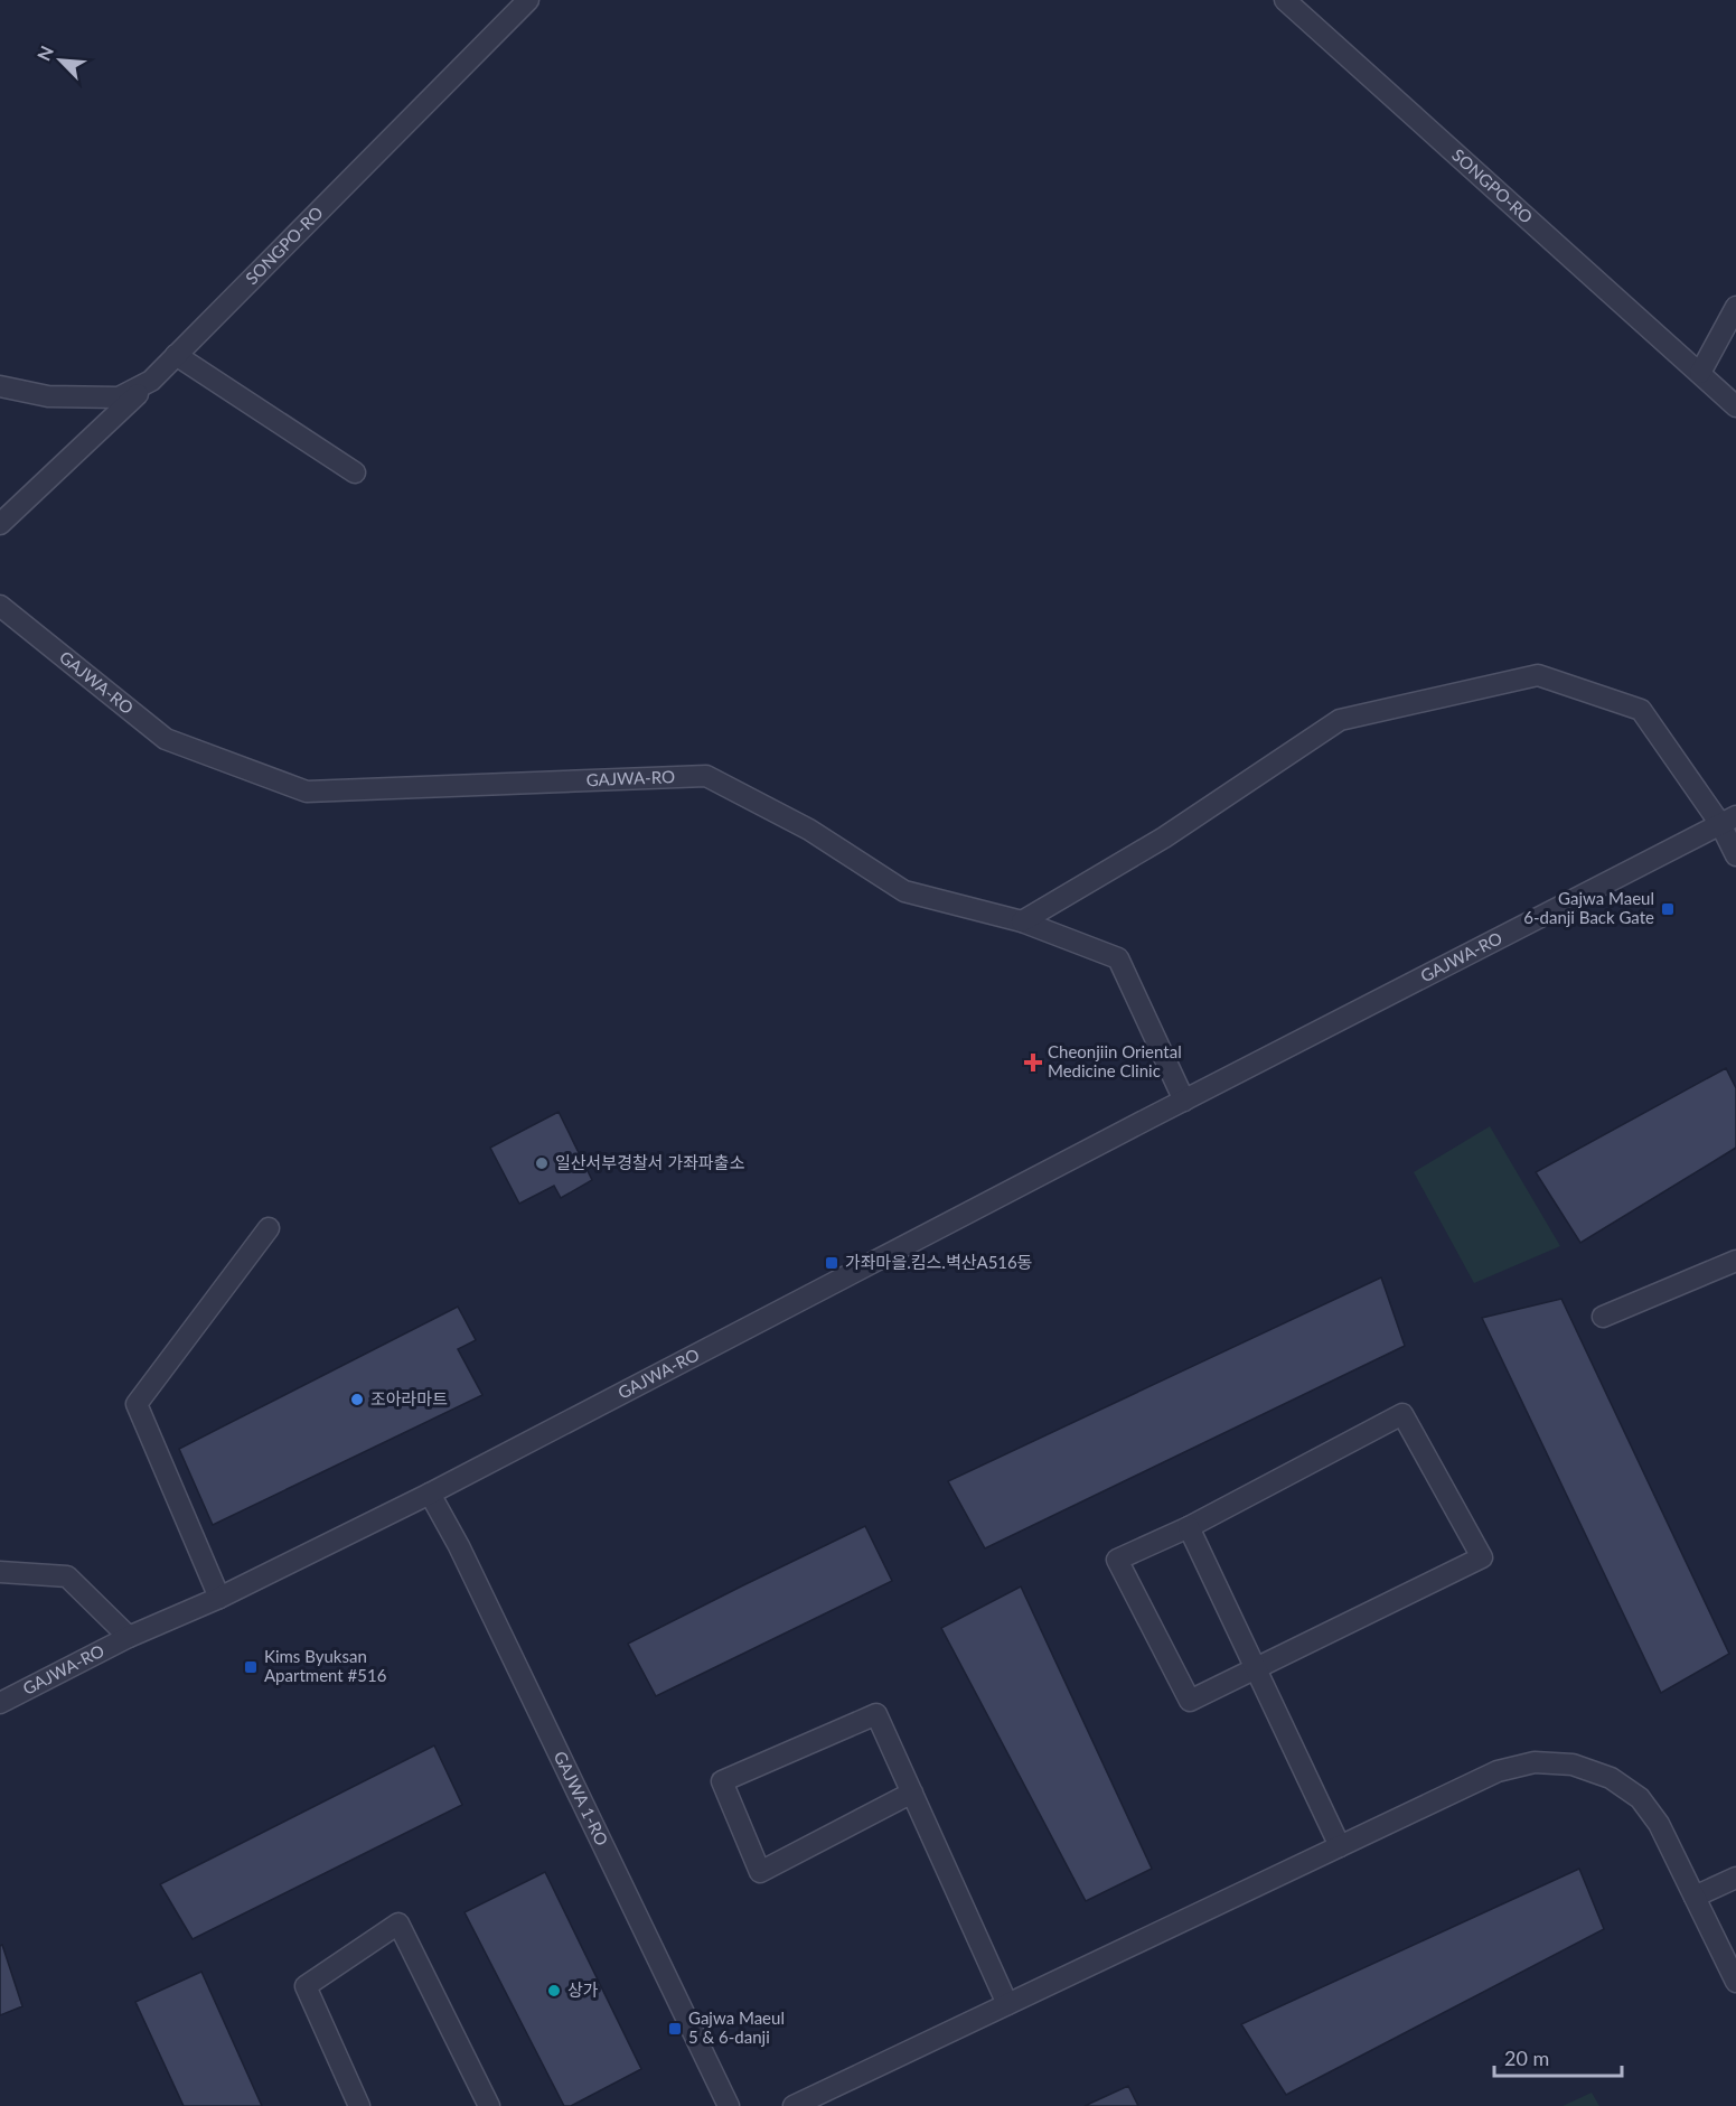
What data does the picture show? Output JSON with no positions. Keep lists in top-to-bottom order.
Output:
{
  "streets": {
    "street": ["SONGPO-RO", "GAJWA-RO", "GAJWA 1-RO"]
  },
  "crossings": [
    ["GAJWA-RO", "GAJWA 1-RO"]
  ],
  "places": {
    "transit": [
      "Gajwa Maeul 6-danji Back Gate",
      "가좌마을.킴스.벽산A516동",
      "Kims Byuksan Apartment #516",
      "Gajwa Maeul 5 & 6-danji"
    ],
    "health": ["Cheonjiin Oriental Medicine Clinic"],
    "other": ["일산서부경찰서 가좌파출소", "조아라마트", "상가"]
  },
  "scale_bar": "20 m",
  "north": "top left"
}
